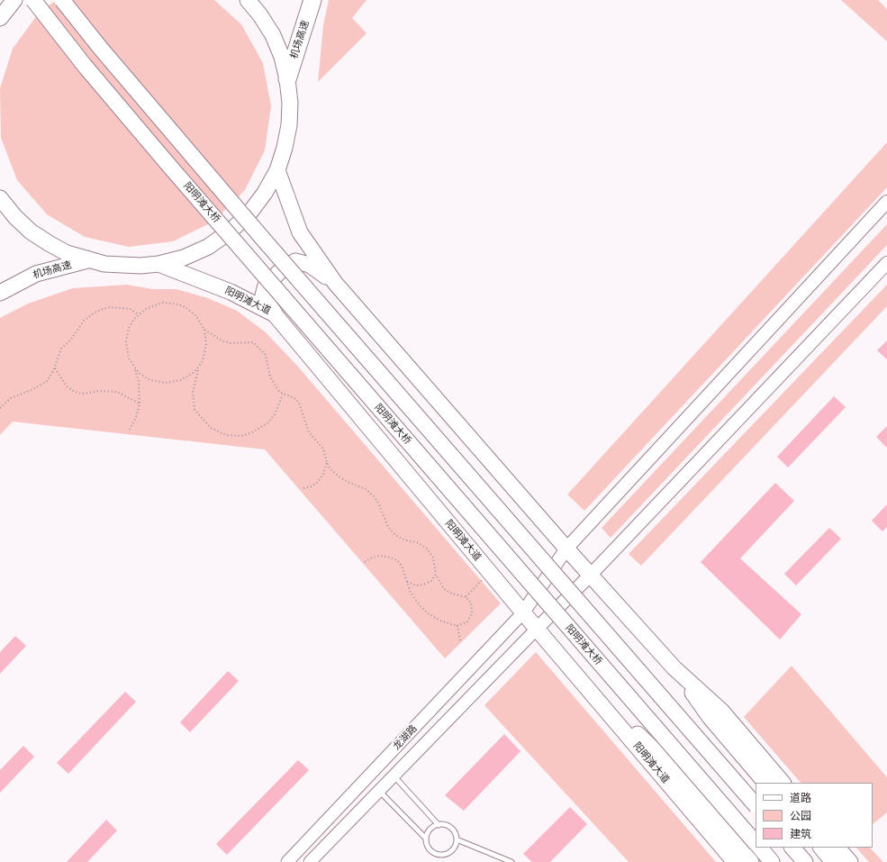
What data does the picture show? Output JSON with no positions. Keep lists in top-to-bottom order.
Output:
{
  "streets": {
    "highway": ["机场高速", "阳明滩大桥", "阳明滩大道"],
    "street": ["龙湖路"]
  },
  "crossings": [
    ["阳明滩大道", "龙湖路"]
  ],
  "legend": ["道路", "公园", "建筑"]
}
